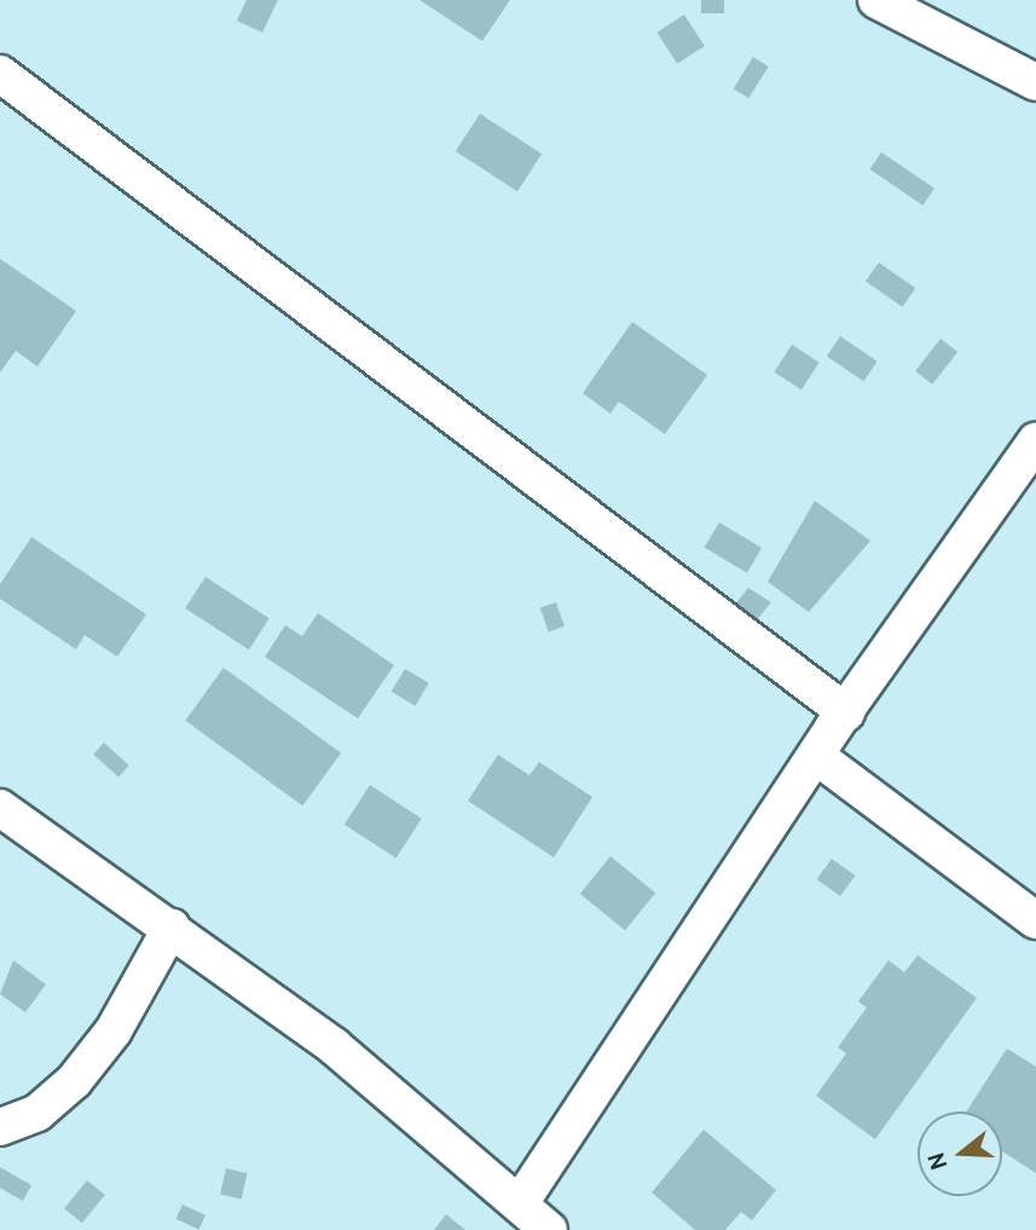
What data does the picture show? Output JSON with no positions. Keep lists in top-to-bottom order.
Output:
{
  "north": "left"
}
